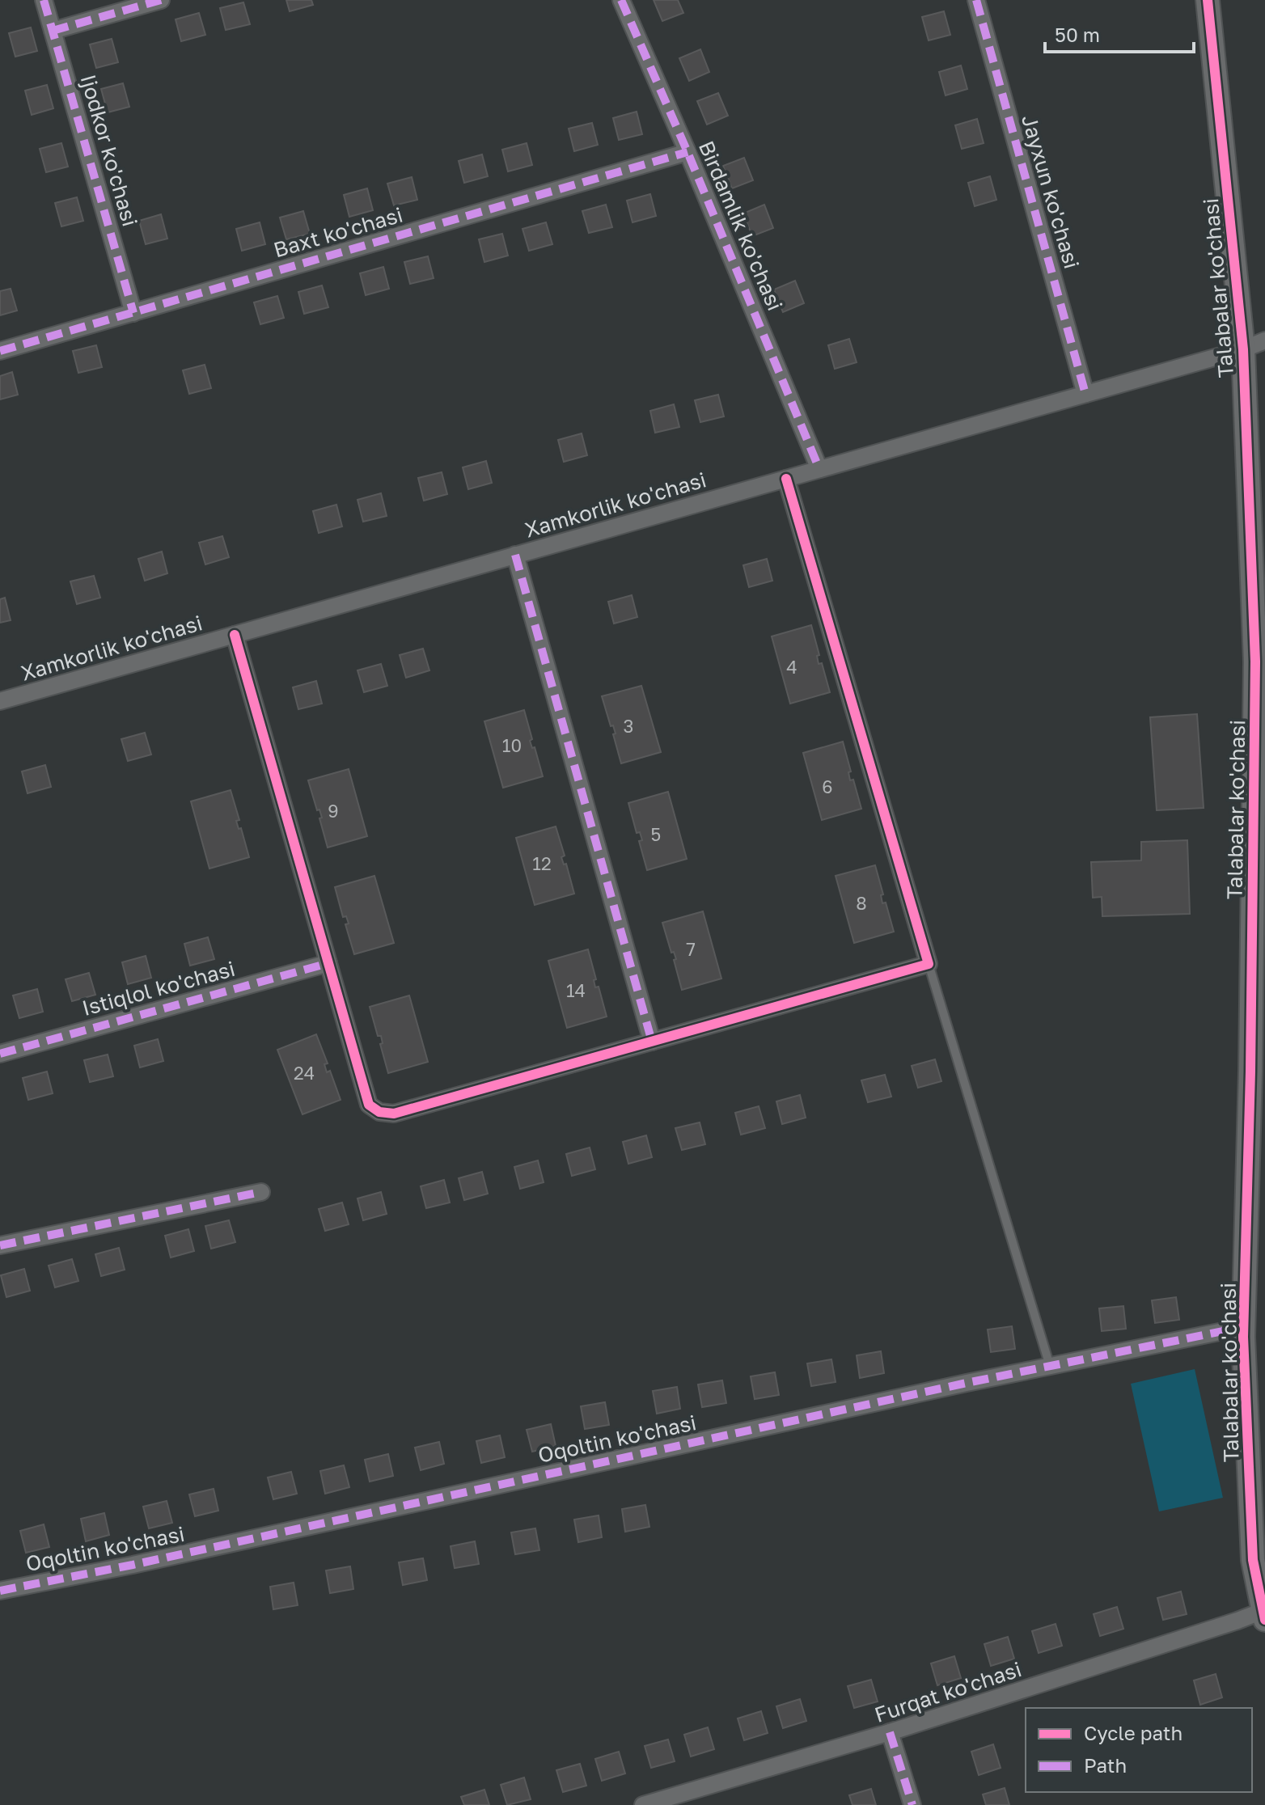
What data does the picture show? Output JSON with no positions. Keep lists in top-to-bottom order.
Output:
{
  "streets": {
    "street": [
      "Ijodkor ko'chasi",
      "Jayxun ko'chasi",
      "Birdamlik ko'chasi",
      "Baxt ko'chasi",
      "Talabalar ko'chasi",
      "Xamkorlik ko'chasi",
      "Istiqlol ko'chasi",
      "Oqoltin ko'chasi",
      "Furqat ko'chasi"
    ]
  },
  "crossings": [
    ["Ijodkor ko'chasi", "Baxt ko'chasi"],
    ["Jayxun ko'chasi", "Xamkorlik ko'chasi"],
    ["Birdamlik ko'chasi", "Baxt ko'chasi"],
    ["Birdamlik ko'chasi", "Xamkorlik ko'chasi"],
    ["Talabalar ko'chasi", "Xamkorlik ko'chasi"],
    ["Talabalar ko'chasi", "Oqoltin ko'chasi"],
    ["Talabalar ko'chasi", "Furqat ko'chasi"]
  ],
  "house_numbers": [
    "4",
    "3",
    "10",
    "6",
    "9",
    "5",
    "12",
    "8",
    "7",
    "14",
    "24"
  ],
  "legend": ["Cycle path", "Path"],
  "scale_bar": "50 m"
}
